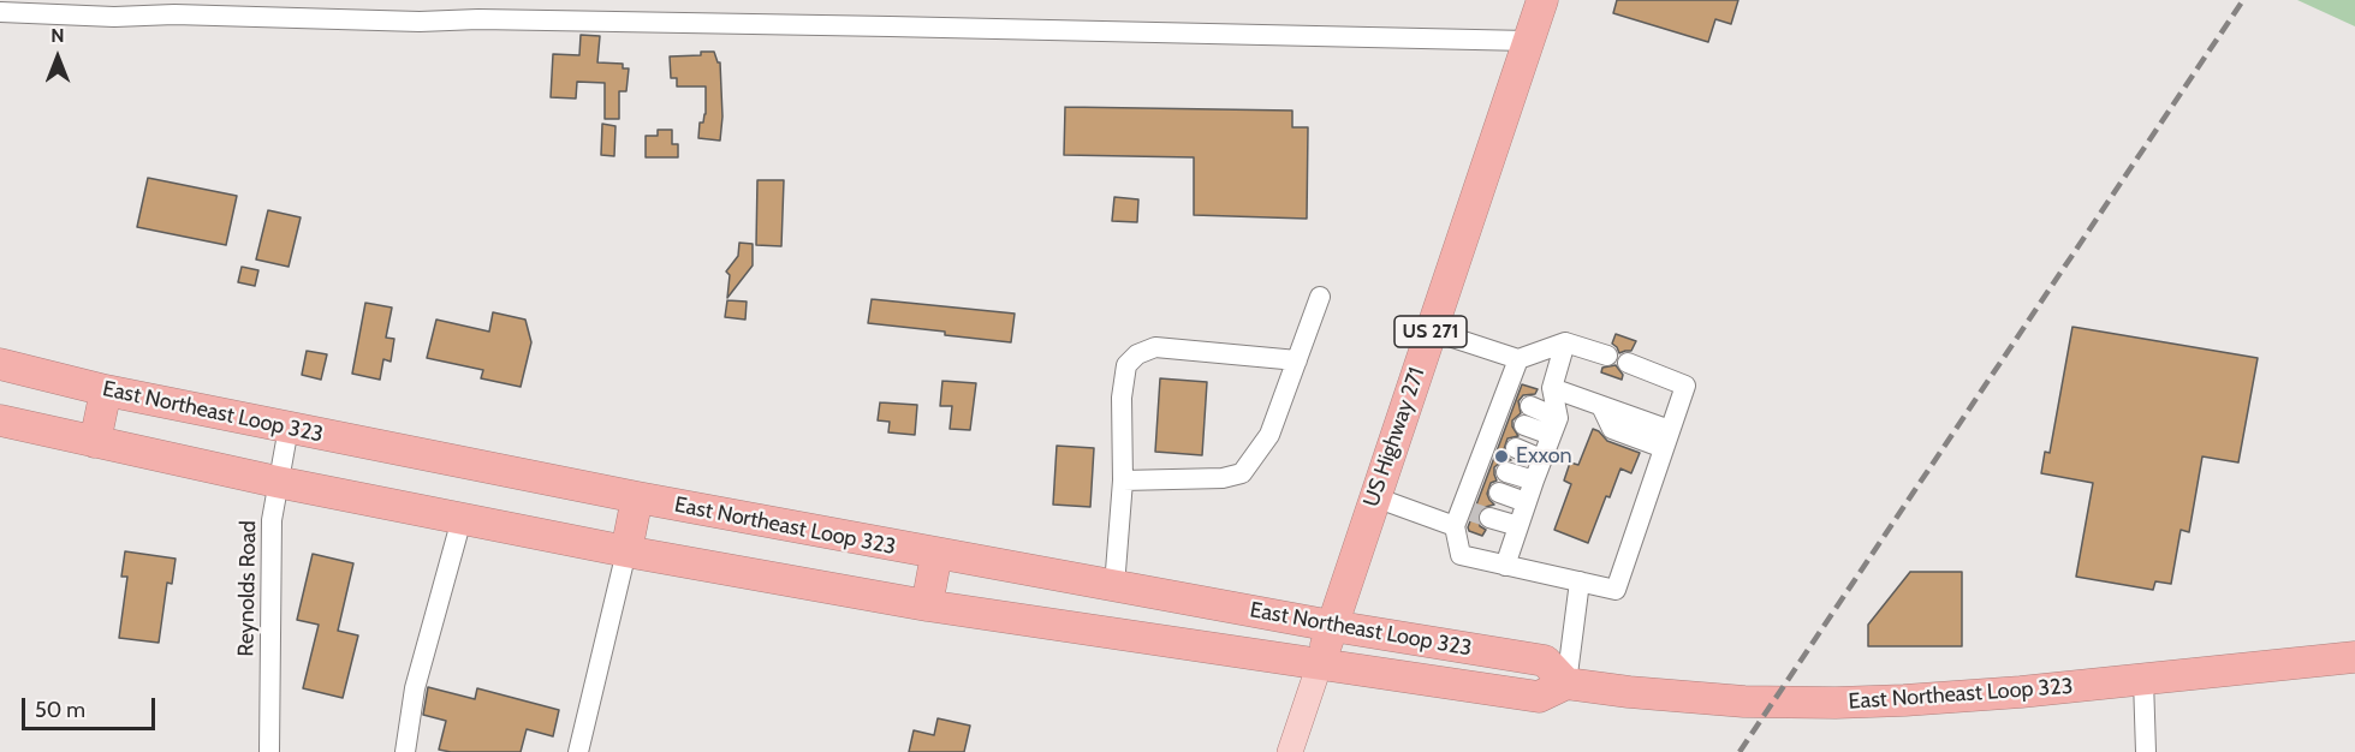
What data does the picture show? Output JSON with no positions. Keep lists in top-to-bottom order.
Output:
{
  "streets": {
    "highway": ["US 271", "East Northeast Loop 323", "US Highway 271"],
    "street": ["Reynolds Road"]
  },
  "crossings": [
    ["East Northeast Loop 323", "US Highway 271"],
    ["East Northeast Loop 323", "Reynolds Road"]
  ],
  "places": ["Exxon"],
  "scale_bar": "50 m",
  "north": "top"
}
